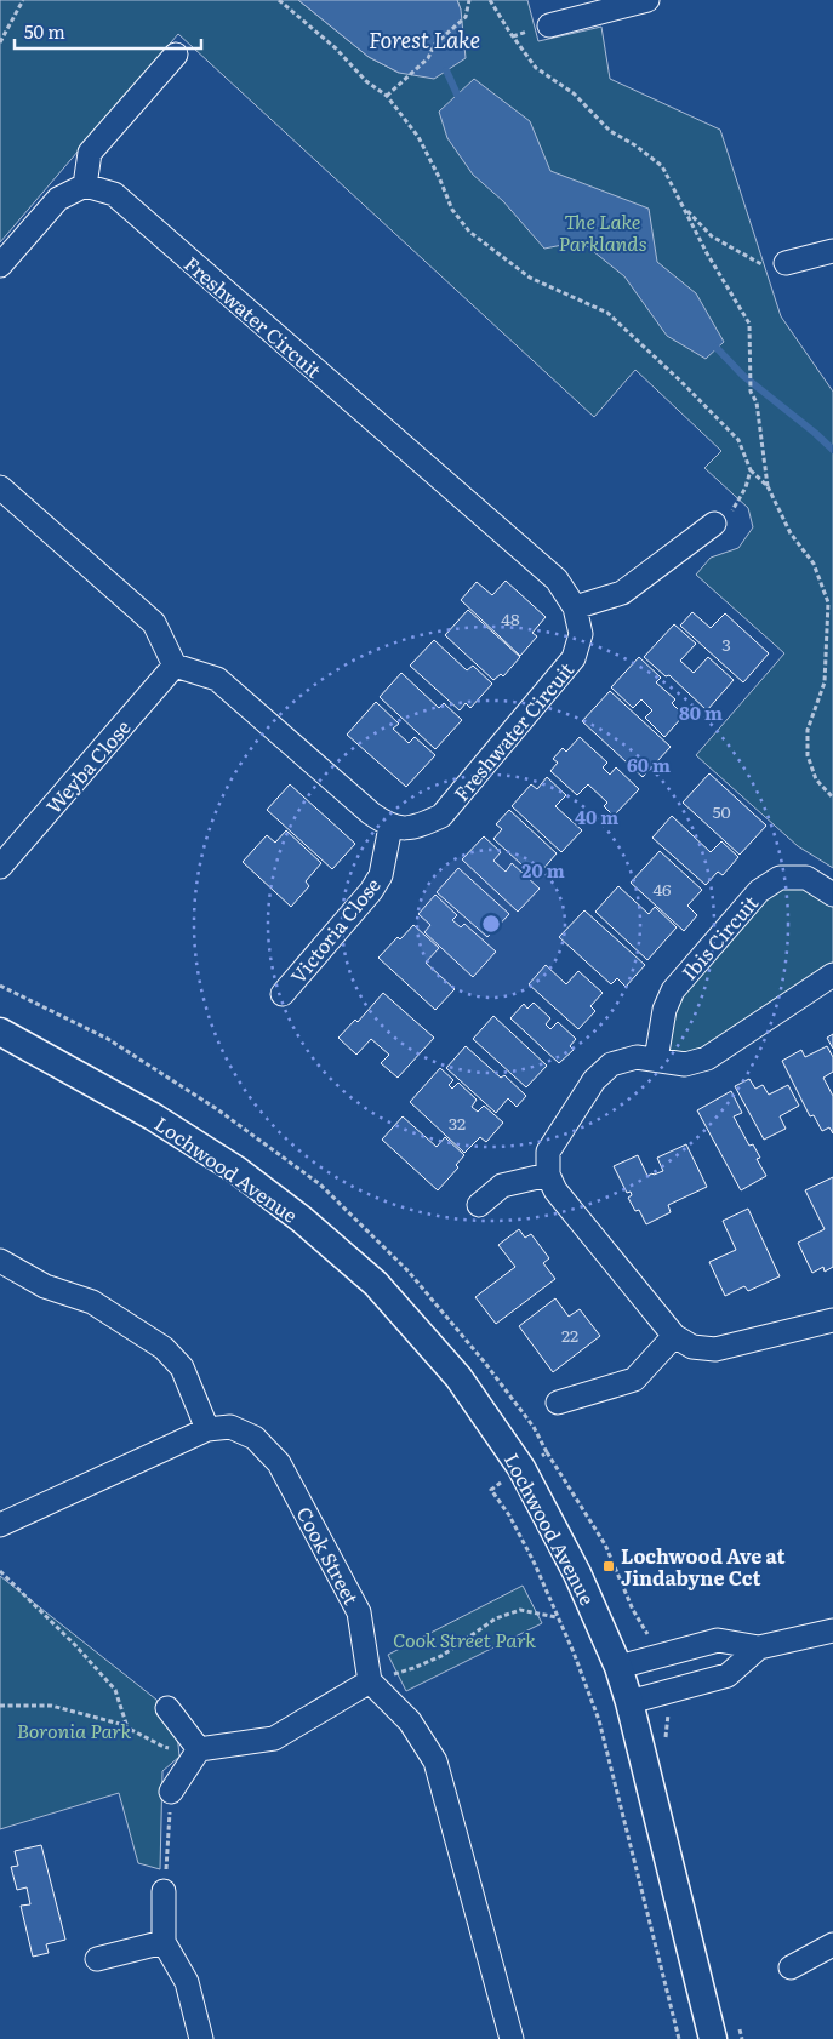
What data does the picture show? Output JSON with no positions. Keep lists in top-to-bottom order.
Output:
{
  "streets": {
    "street": [
      "Freshwater Circuit",
      "Weyba Close",
      "Victoria Close",
      "Ibis Circuit",
      "Lochwood Avenue",
      "Cook Street"
    ]
  },
  "crossings": [
    ["Freshwater Circuit", "Victoria Close"]
  ],
  "water": ["Forest Lake"],
  "parks": ["The Lake Parklands", "Cook Street Park", "Boronia Park"],
  "places": {
    "transit": ["Lochwood Ave at Jindabyne Cct"]
  },
  "house_numbers": [
    "48",
    "3",
    "50",
    "46",
    "32",
    "22"
  ],
  "scale_bar": "50 m",
  "rings": [
    "80 m",
    "60 m",
    "40 m",
    "20 m"
  ]
}
